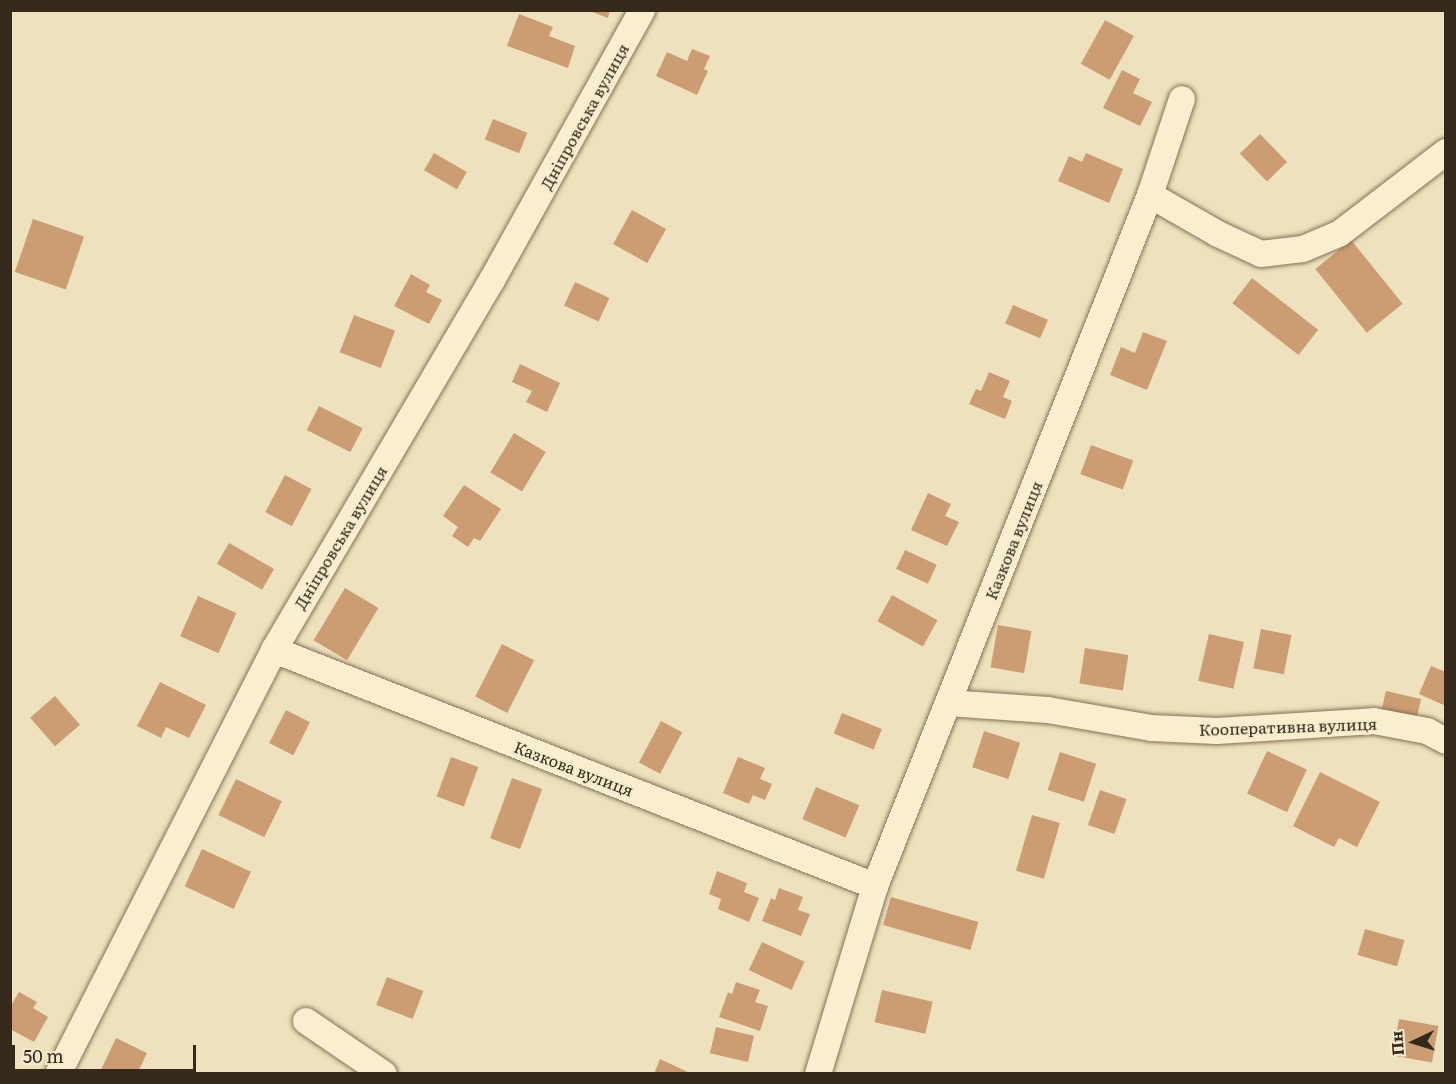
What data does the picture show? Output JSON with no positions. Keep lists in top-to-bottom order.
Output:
{
  "streets": {
    "street": ["Дніпровська вулиця", "Казкова вулиця", "Кооперативна вулиця"]
  },
  "crossings": [
    ["Дніпровська вулиця", "Казкова вулиця"],
    ["Казкова вулиця", "Кооперативна вулиця"]
  ],
  "scale_bar": "50 m",
  "north": "left"
}
